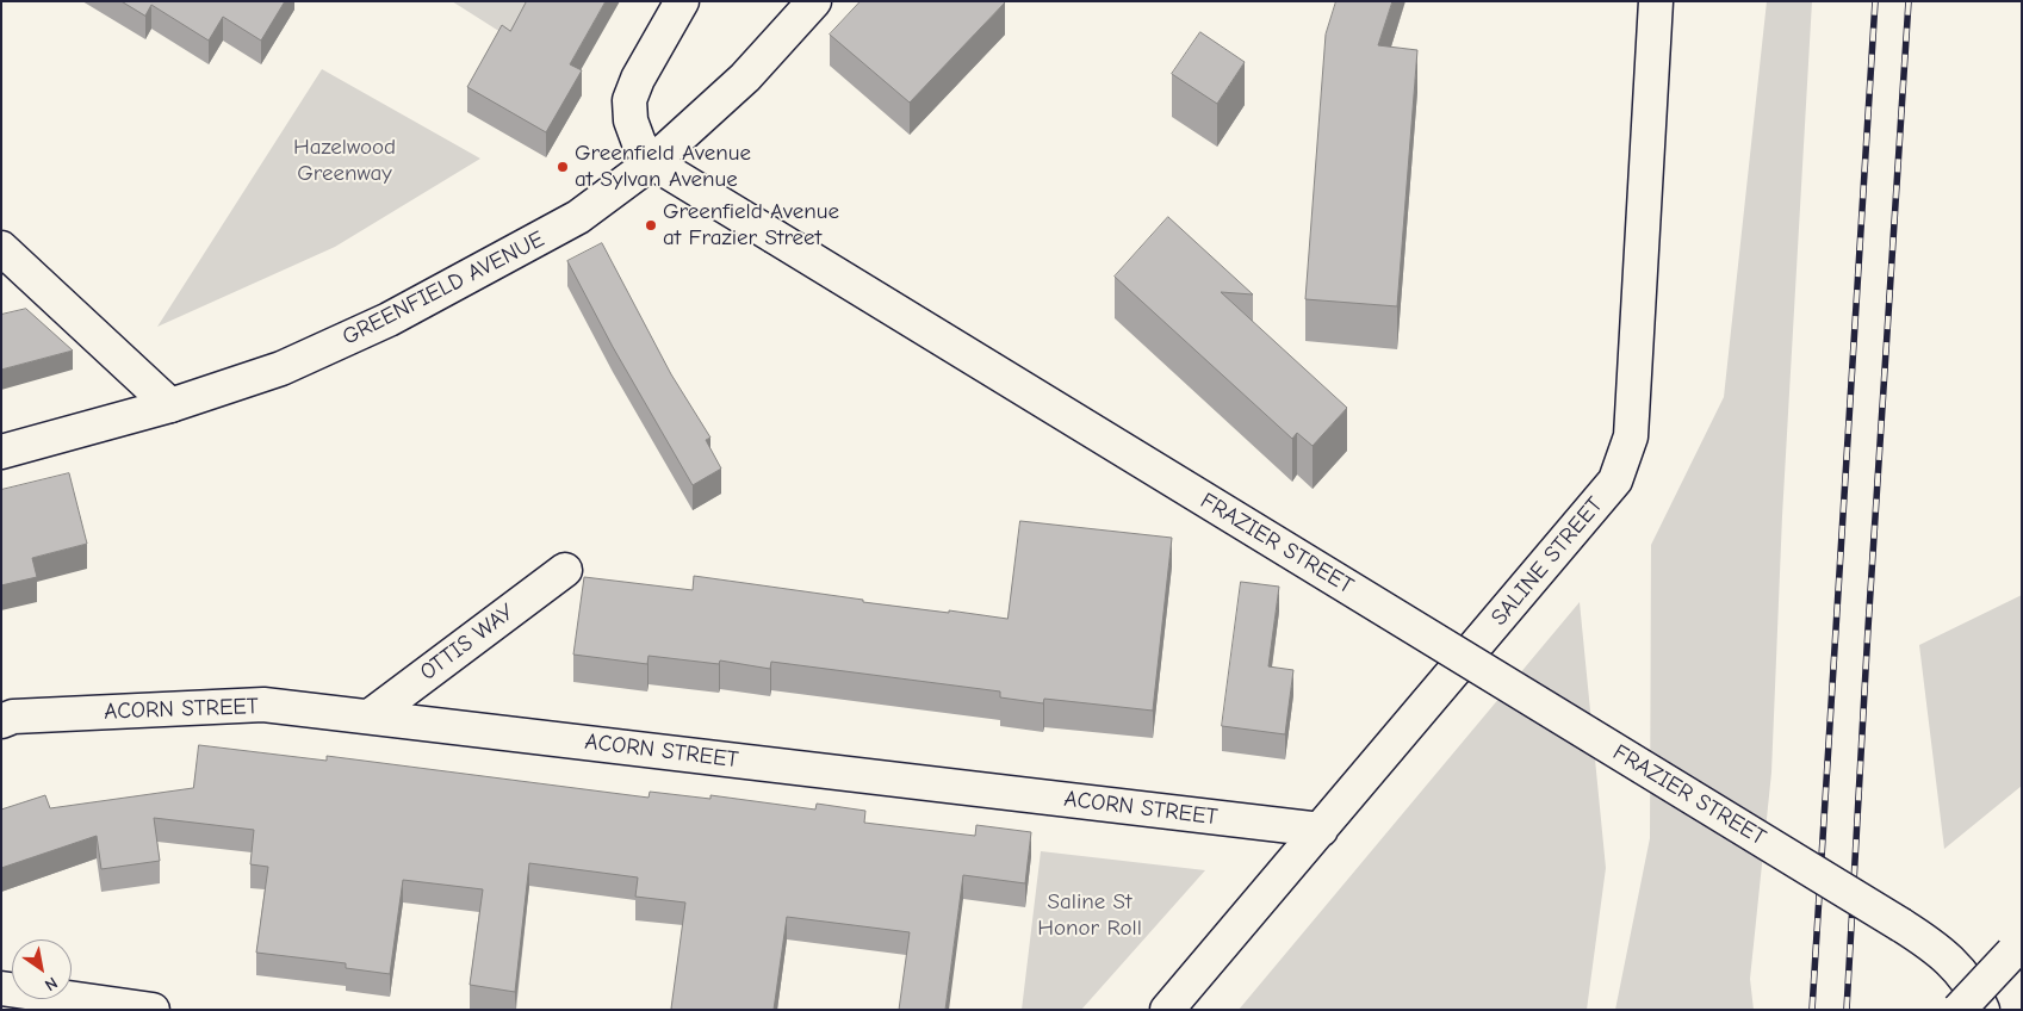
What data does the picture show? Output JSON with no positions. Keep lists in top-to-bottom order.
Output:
{
  "streets": {
    "main road": [
      "GREENFIELD AVENUE",
      "FRAZIER STREET",
      "SALINE STREET",
      "OTTIS WAY",
      "ACORN STREET"
    ]
  },
  "crossings": [
    ["GREENFIELD AVENUE", "FRAZIER STREET"],
    ["SALINE STREET", "ACORN STREET"],
    ["OTTIS WAY", "ACORN STREET"]
  ],
  "parks": ["Hazelwood Greenway", "Saline St Honor Roll"],
  "places": ["Greenfield Avenue at Sylvan Avenue", "Greenfield Avenue at Frazier Street"],
  "north": "bottom right"
}
